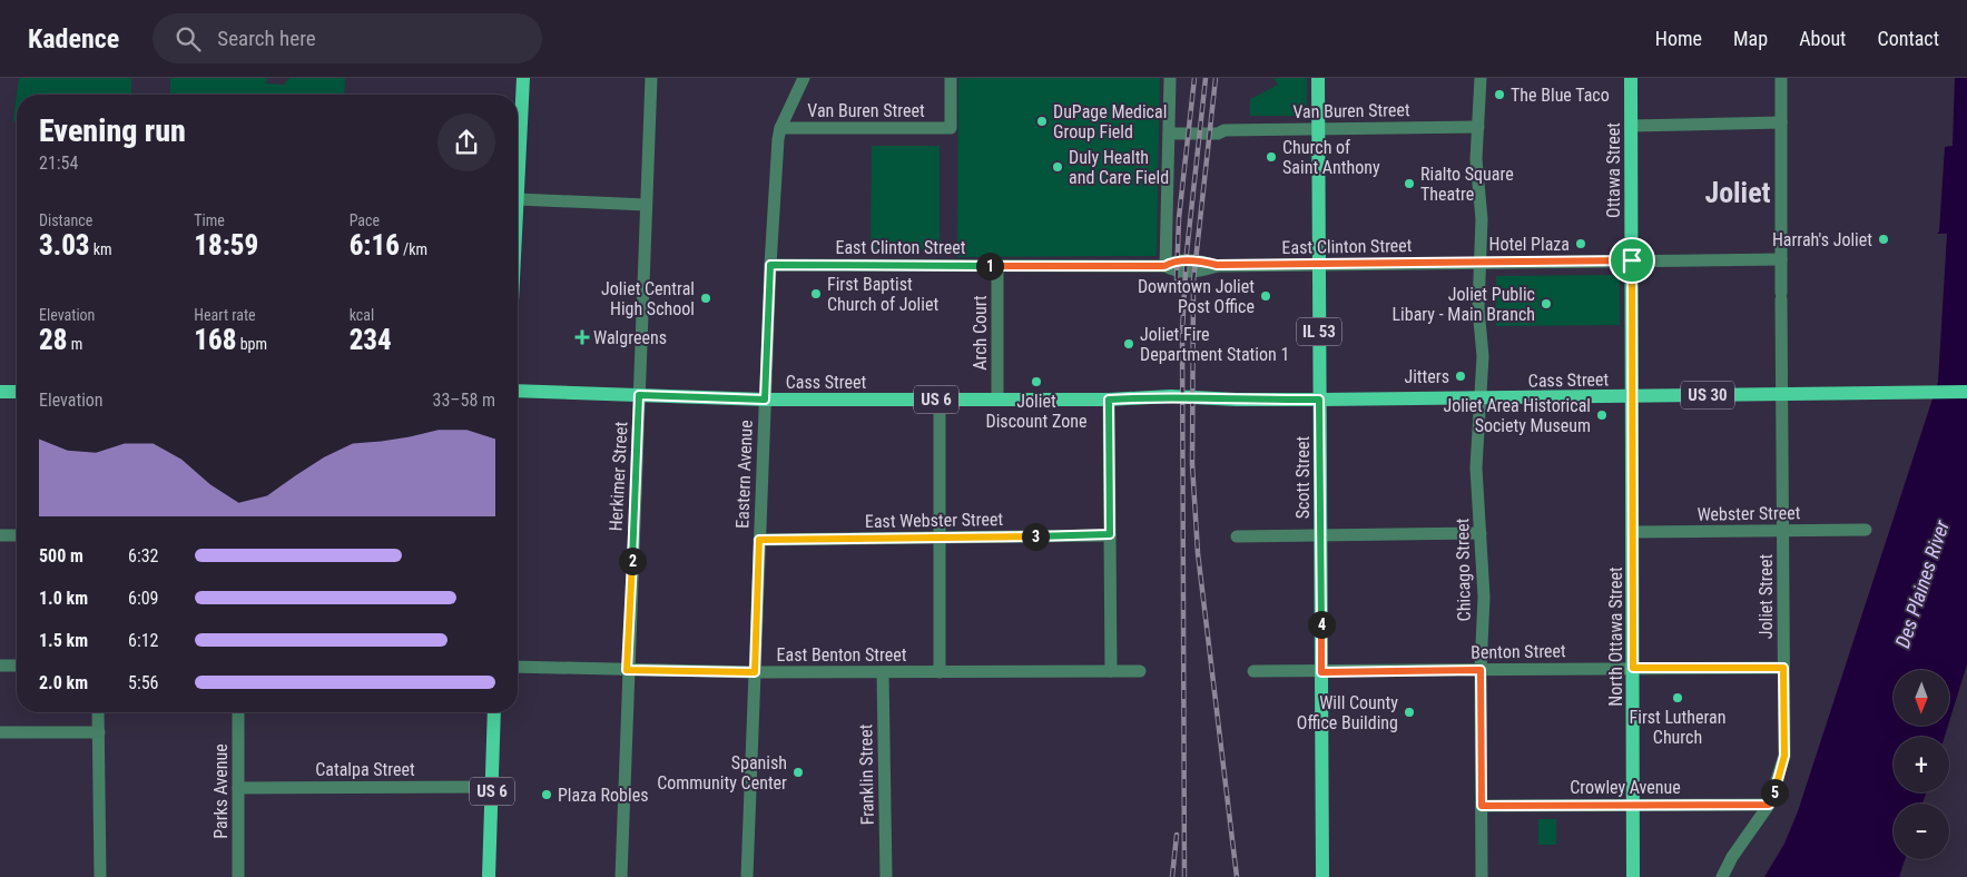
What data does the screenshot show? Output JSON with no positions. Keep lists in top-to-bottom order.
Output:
{
  "streets": {
    "main road": [
      "Ottawa Street",
      "IL 53",
      "Cass Street",
      "US 30",
      "US 6",
      "Scott Street",
      "North Ottawa Street"
    ],
    "street": [
      "Van Buren Street",
      "East Clinton Street",
      "Arch Court",
      "Eastern Avenue",
      "Herkimer Street",
      "Webster Street",
      "East Webster Street",
      "Chicago Street",
      "Joliet Street",
      "Benton Street",
      "East Benton Street",
      "Catalpa Street",
      "Franklin Street",
      "Crowley Avenue",
      "Parks Avenue"
    ]
  },
  "crossings": [
    ["Van Buren Street", "Eastern Avenue"],
    ["Van Buren Street", "Scott Street"],
    ["Van Buren Street", "Chicago Street"],
    ["Ottawa Street", "East Clinton Street"],
    ["Ottawa Street", "Cass Street"],
    ["Ottawa Street", "North Ottawa Street"],
    ["East Clinton Street", "Arch Court"],
    ["East Clinton Street", "Eastern Avenue"],
    ["East Clinton Street", "Scott Street"],
    ["East Clinton Street", "Chicago Street"],
    ["East Clinton Street", "Joliet Street"],
    ["Arch Court", "Cass Street"],
    ["Cass Street", "Eastern Avenue"],
    ["Cass Street", "Herkimer Street"],
    ["Cass Street", "Scott Street"],
    ["Cass Street", "Chicago Street"],
    ["Cass Street", "Joliet Street"],
    ["Cass Street", "North Ottawa Street"],
    ["US 6", "Catalpa Street"],
    ["Eastern Avenue", "East Webster Street"],
    ["Eastern Avenue", "East Benton Street"],
    ["Herkimer Street", "East Benton Street"],
    ["Scott Street", "Benton Street"],
    ["Webster Street", "Joliet Street"],
    ["Webster Street", "North Ottawa Street"],
    ["Chicago Street", "Benton Street"],
    ["Chicago Street", "Crowley Avenue"],
    ["Joliet Street", "Benton Street"],
    ["Joliet Street", "Crowley Avenue"],
    ["North Ottawa Street", "Benton Street"],
    ["North Ottawa Street", "Crowley Avenue"],
    ["East Benton Street", "Franklin Street"],
    ["Catalpa Street", "Parks Avenue"]
  ],
  "districts": ["Joliet"],
  "water": ["Des Plaines River"],
  "places": {
    "other": [
      "The Blue Taco",
      "DuPage Medical Group Field",
      "Church of Saint Anthony",
      "Duly Health and Care Field",
      "Rialto Square Theatre",
      "Harrah's Joliet",
      "Hotel Plaza",
      "First Baptist Church of Joliet",
      "Downtown Joliet Post Office",
      "Joliet Central High School",
      "Joliet Public Libary - Main Branch",
      "Joliet Fire Department Station 1",
      "Jitters",
      "Joliet Discount Zone",
      "Joliet Area Historical Society Museum",
      "First Lutheran Church",
      "Will County Office Building",
      "Spanish Community Center",
      "Plaza Robles"
    ],
    "health": ["Walgreens"]
  },
  "north": "bottom",
  "page": {
    "header": "Kadence",
    "search": "Search here",
    "nav": [
      "Home",
      "Map",
      "About",
      "Contact"
    ],
    "heading": ["Evening run", "21:54"],
    "stats": [
      ["Distance", "3.03 km"],
      ["Time", "18:59"],
      ["Pace", "6:16 /km"],
      ["Elevation", "28 m"],
      ["Heart rate", "168 bpm"],
      ["kcal", "234"]
    ],
    "pins": [
      "1",
      "3",
      "2",
      "4",
      "5"
    ],
    "chart": ["Elevation", "33–58 m"],
    "list": [
      {
        "name": "500 m",
        "note": "6:32"
      },
      {
        "name": "1.0 km",
        "note": "6:09"
      },
      {
        "name": "1.5 km",
        "note": "6:12"
      },
      {
        "name": "2.0 km",
        "note": "5:56"
      }
    ],
    "map_buttons": ["+", "−"]
  }
}
